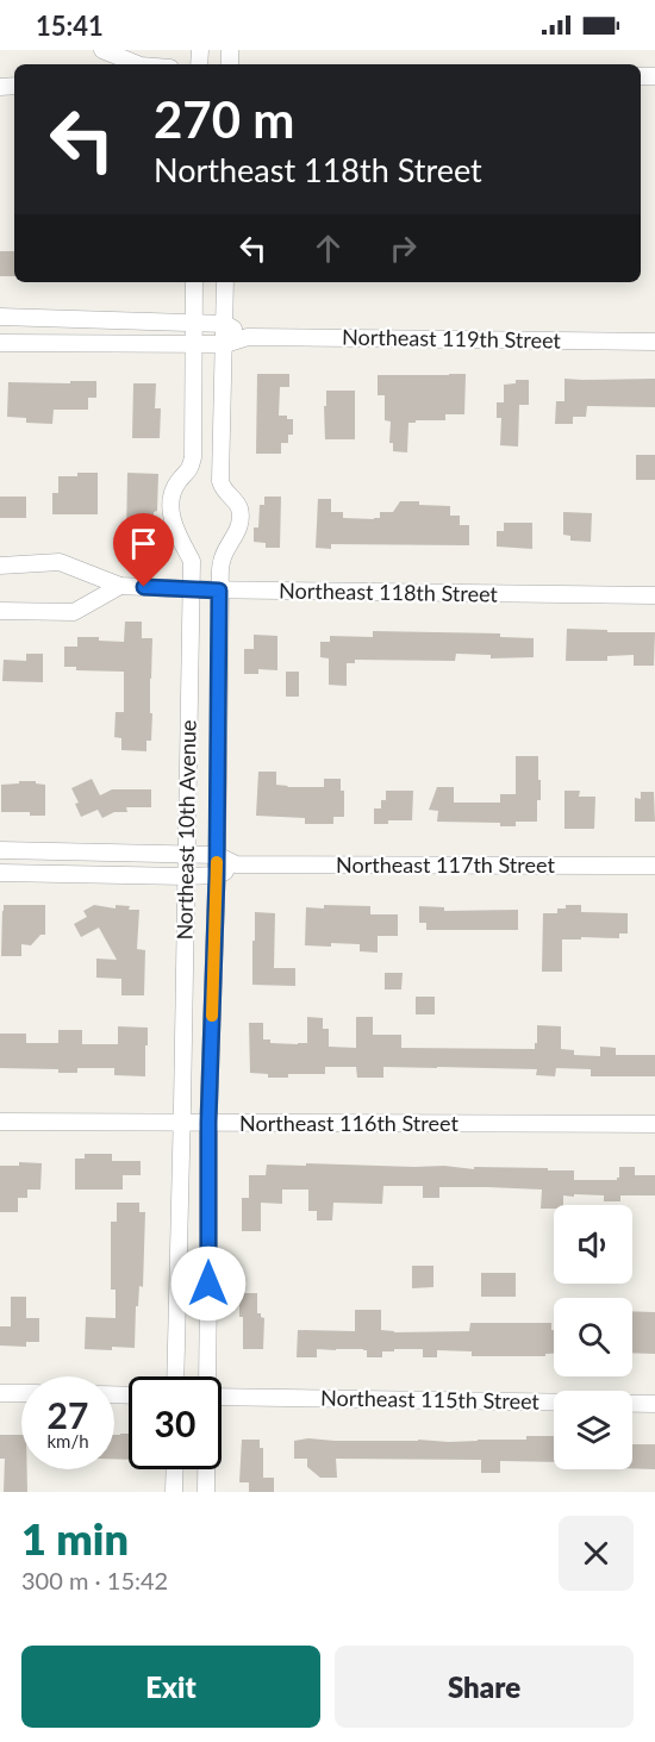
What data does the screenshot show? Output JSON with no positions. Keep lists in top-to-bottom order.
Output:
{
  "streets": {
    "street": [
      "Northeast 119th Street",
      "Northeast 118th Street",
      "Northeast 10th Avenue",
      "Northeast 117th Street",
      "Northeast 116th Street",
      "Northeast 115th Street"
    ]
  },
  "crossings": [
    ["Northeast 119th Street", "Northeast 10th Avenue"],
    ["Northeast 118th Street", "Northeast 10th Avenue"],
    ["Northeast 10th Avenue", "Northeast 117th Street"],
    ["Northeast 10th Avenue", "Northeast 116th Street"]
  ],
  "page": {
    "status": "15:41",
    "turn": ["270 m", "Northeast 118th Street"],
    "speed": "27 km/h",
    "limit": "30",
    "heading": ["1 min", "300 m · 15:42"],
    "buttons": ["Exit", "Share"]
  }
}
